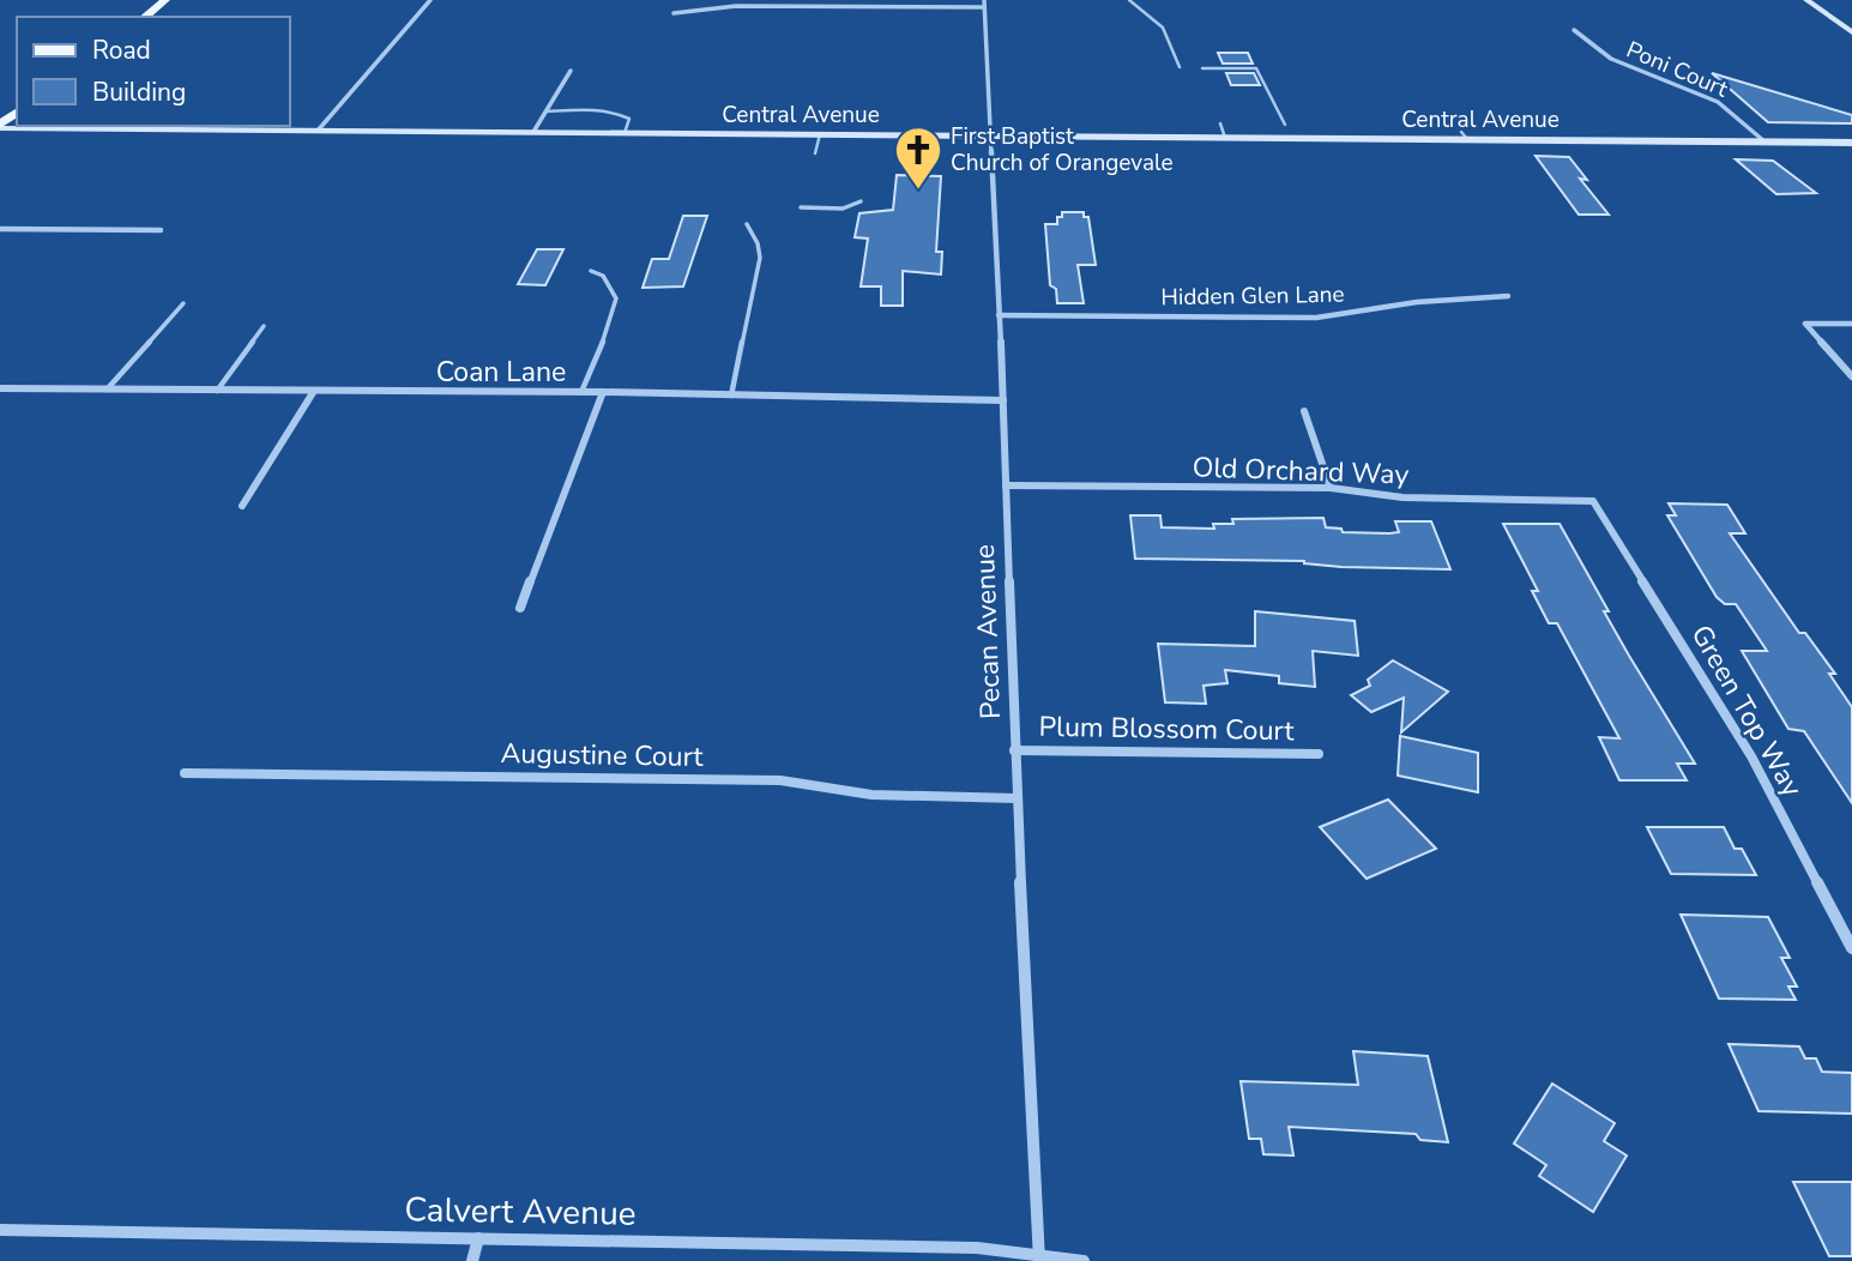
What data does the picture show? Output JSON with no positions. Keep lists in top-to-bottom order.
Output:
{
  "streets": {
    "street": [
      "Poni Court",
      "Central Avenue",
      "Hidden Glen Lane",
      "Coan Lane",
      "Old Orchard Way",
      "Pecan Avenue",
      "Green Top Way",
      "Plum Blossom Court",
      "Augustine Court",
      "Calvert Avenue"
    ]
  },
  "crossings": [
    ["Poni Court", "Central Avenue"],
    ["Central Avenue", "Pecan Avenue"],
    ["Hidden Glen Lane", "Pecan Avenue"],
    ["Coan Lane", "Pecan Avenue"],
    ["Old Orchard Way", "Pecan Avenue"],
    ["Old Orchard Way", "Green Top Way"],
    ["Pecan Avenue", "Plum Blossom Court"],
    ["Pecan Avenue", "Augustine Court"],
    ["Pecan Avenue", "Calvert Avenue"]
  ],
  "places": {
    "church": ["First Baptist Church of Orangevale"]
  },
  "legend": ["Road", "Building"]
}
